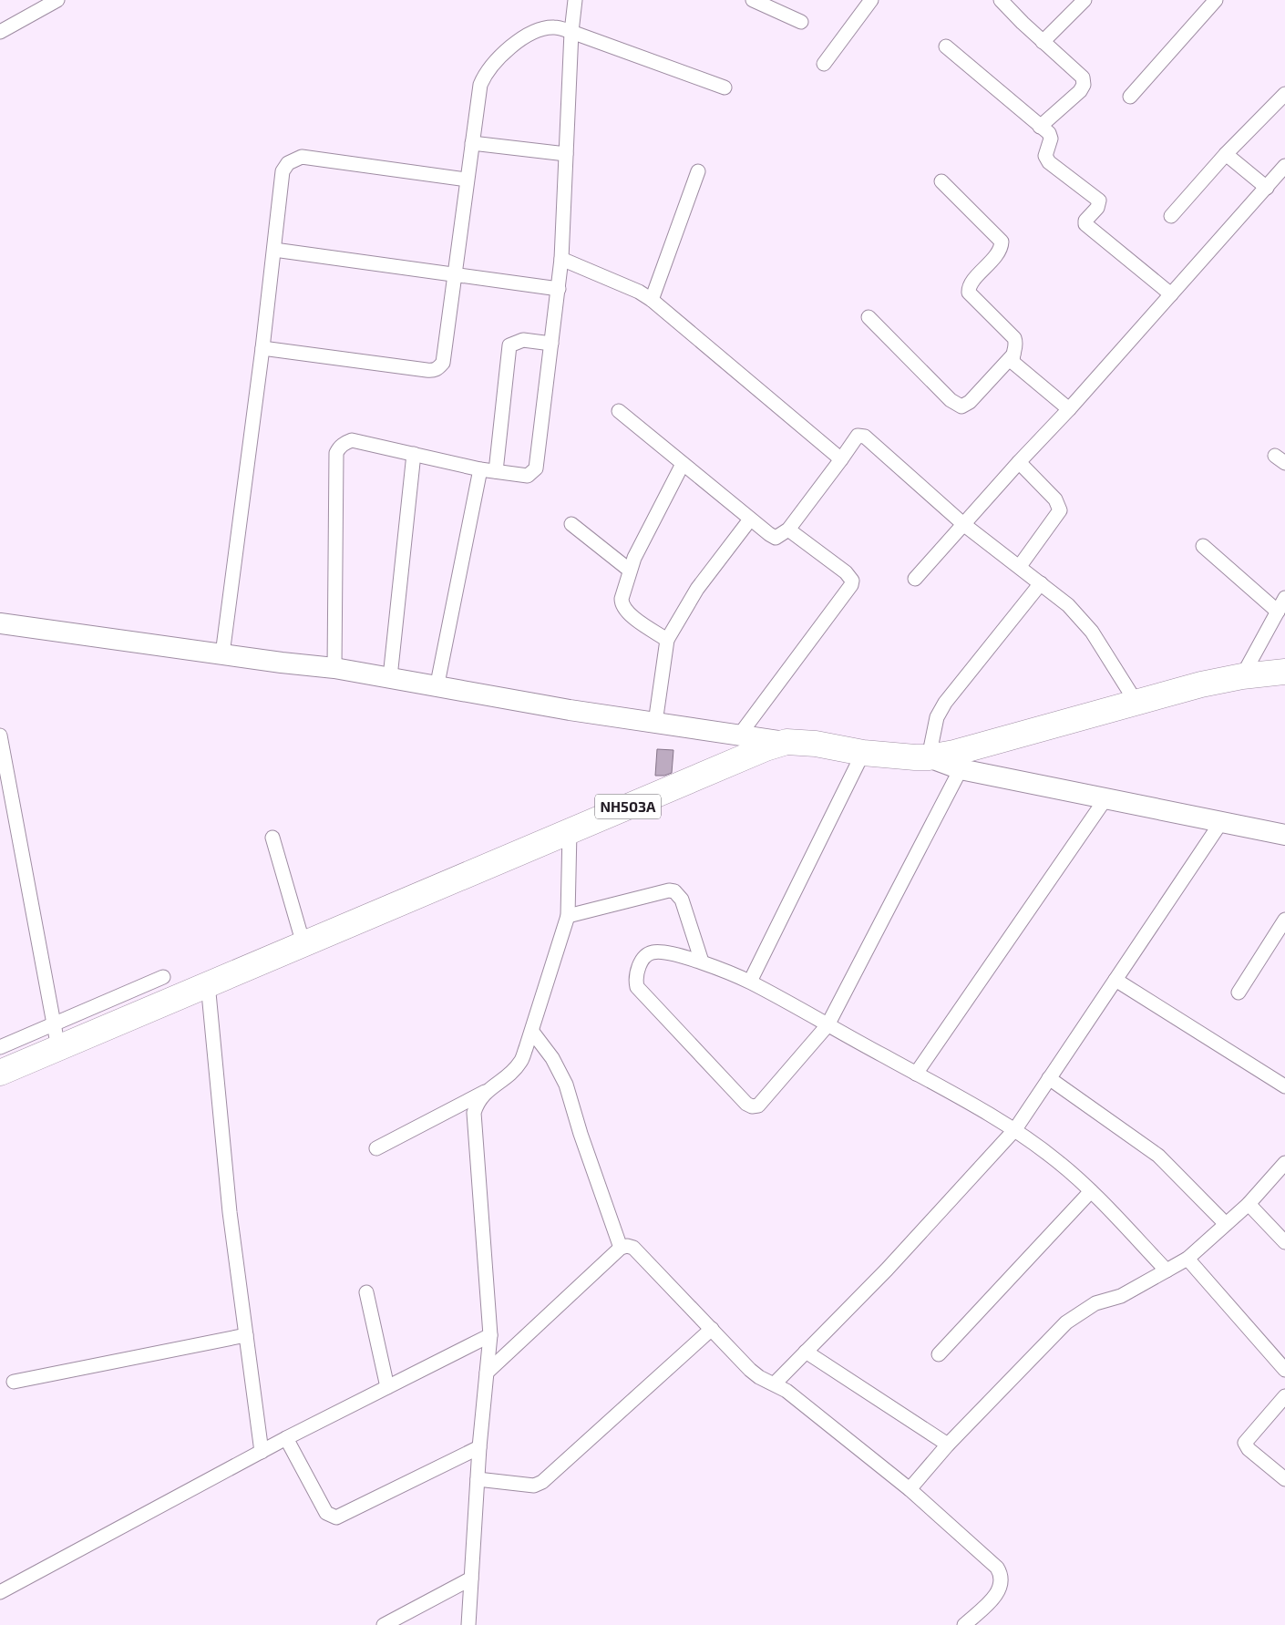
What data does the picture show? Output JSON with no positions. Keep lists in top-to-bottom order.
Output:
{
  "streets": {
    "highway": ["NH503A"]
  }
}
